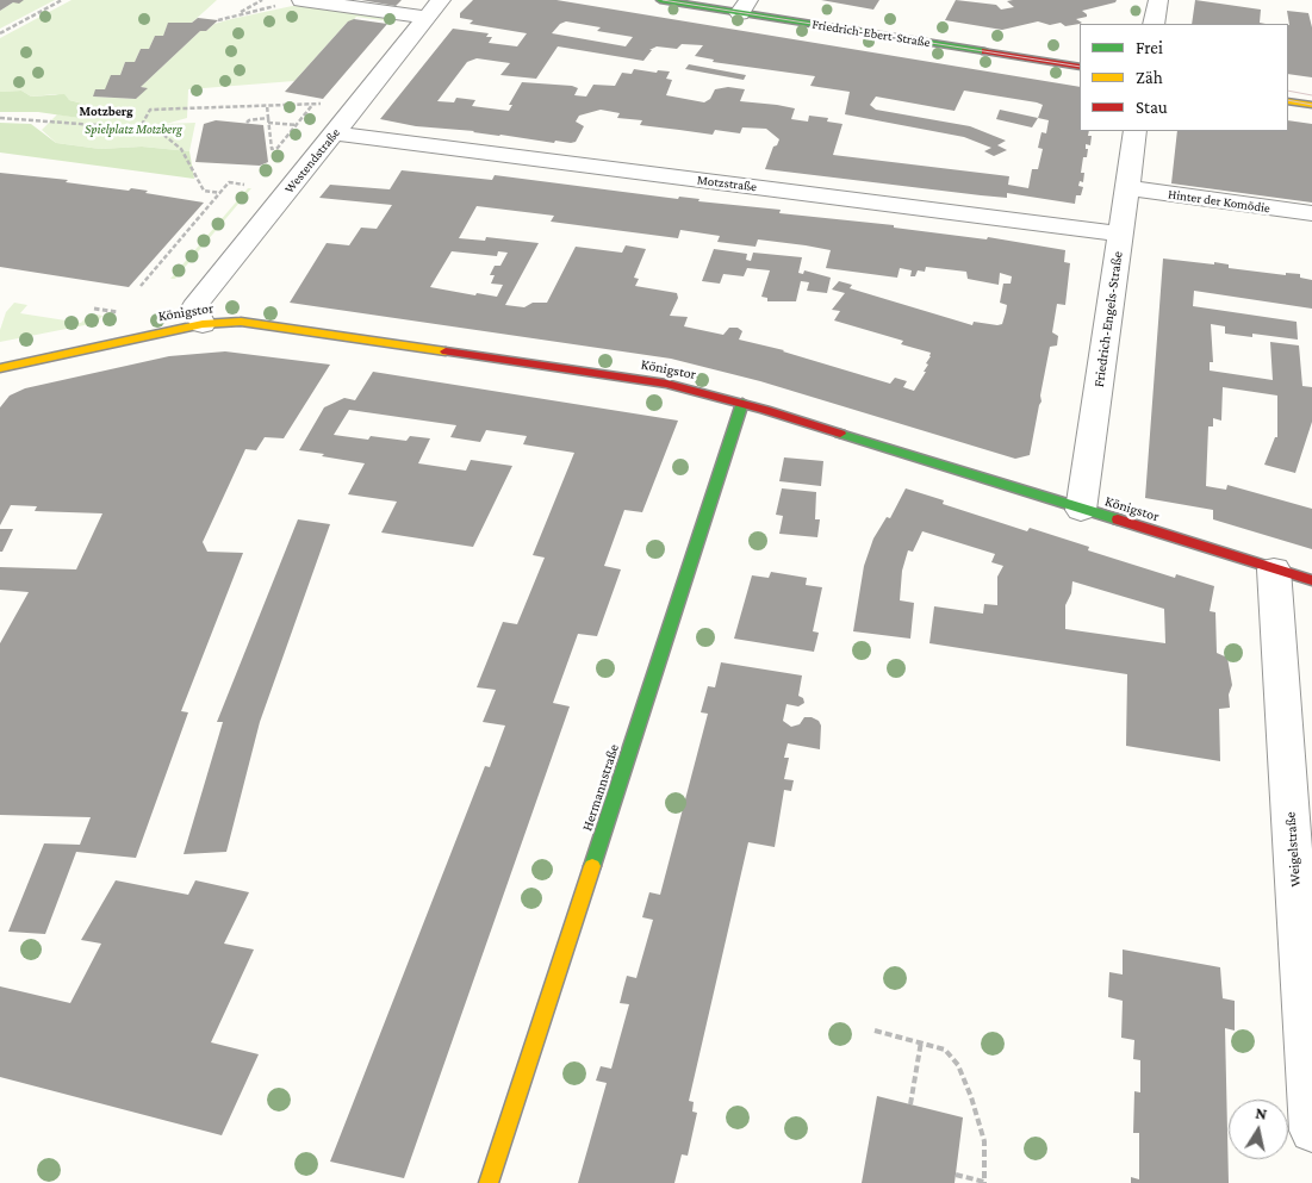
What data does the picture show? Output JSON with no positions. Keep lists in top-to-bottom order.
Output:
{
  "streets": {
    "street": [
      "Friedrich-Ebert-Straße",
      "Westendstraße",
      "Motzstraße",
      "Hinter der Komödie",
      "Königstor",
      "Friedrich-Engels-Straße",
      "Hermannstraße",
      "Weigelstraße"
    ]
  },
  "crossings": [
    ["Westendstraße", "Motzstraße"],
    ["Westendstraße", "Königstor"],
    ["Motzstraße", "Friedrich-Engels-Straße"],
    ["Hinter der Komödie", "Friedrich-Engels-Straße"],
    ["Königstor", "Friedrich-Engels-Straße"],
    ["Königstor", "Hermannstraße"],
    ["Königstor", "Weigelstraße"]
  ],
  "districts": ["Motzberg"],
  "parks": ["Spielplatz Motzberg"],
  "legend": ["Frei", "Zäh", "Stau"],
  "north": "top"
}
